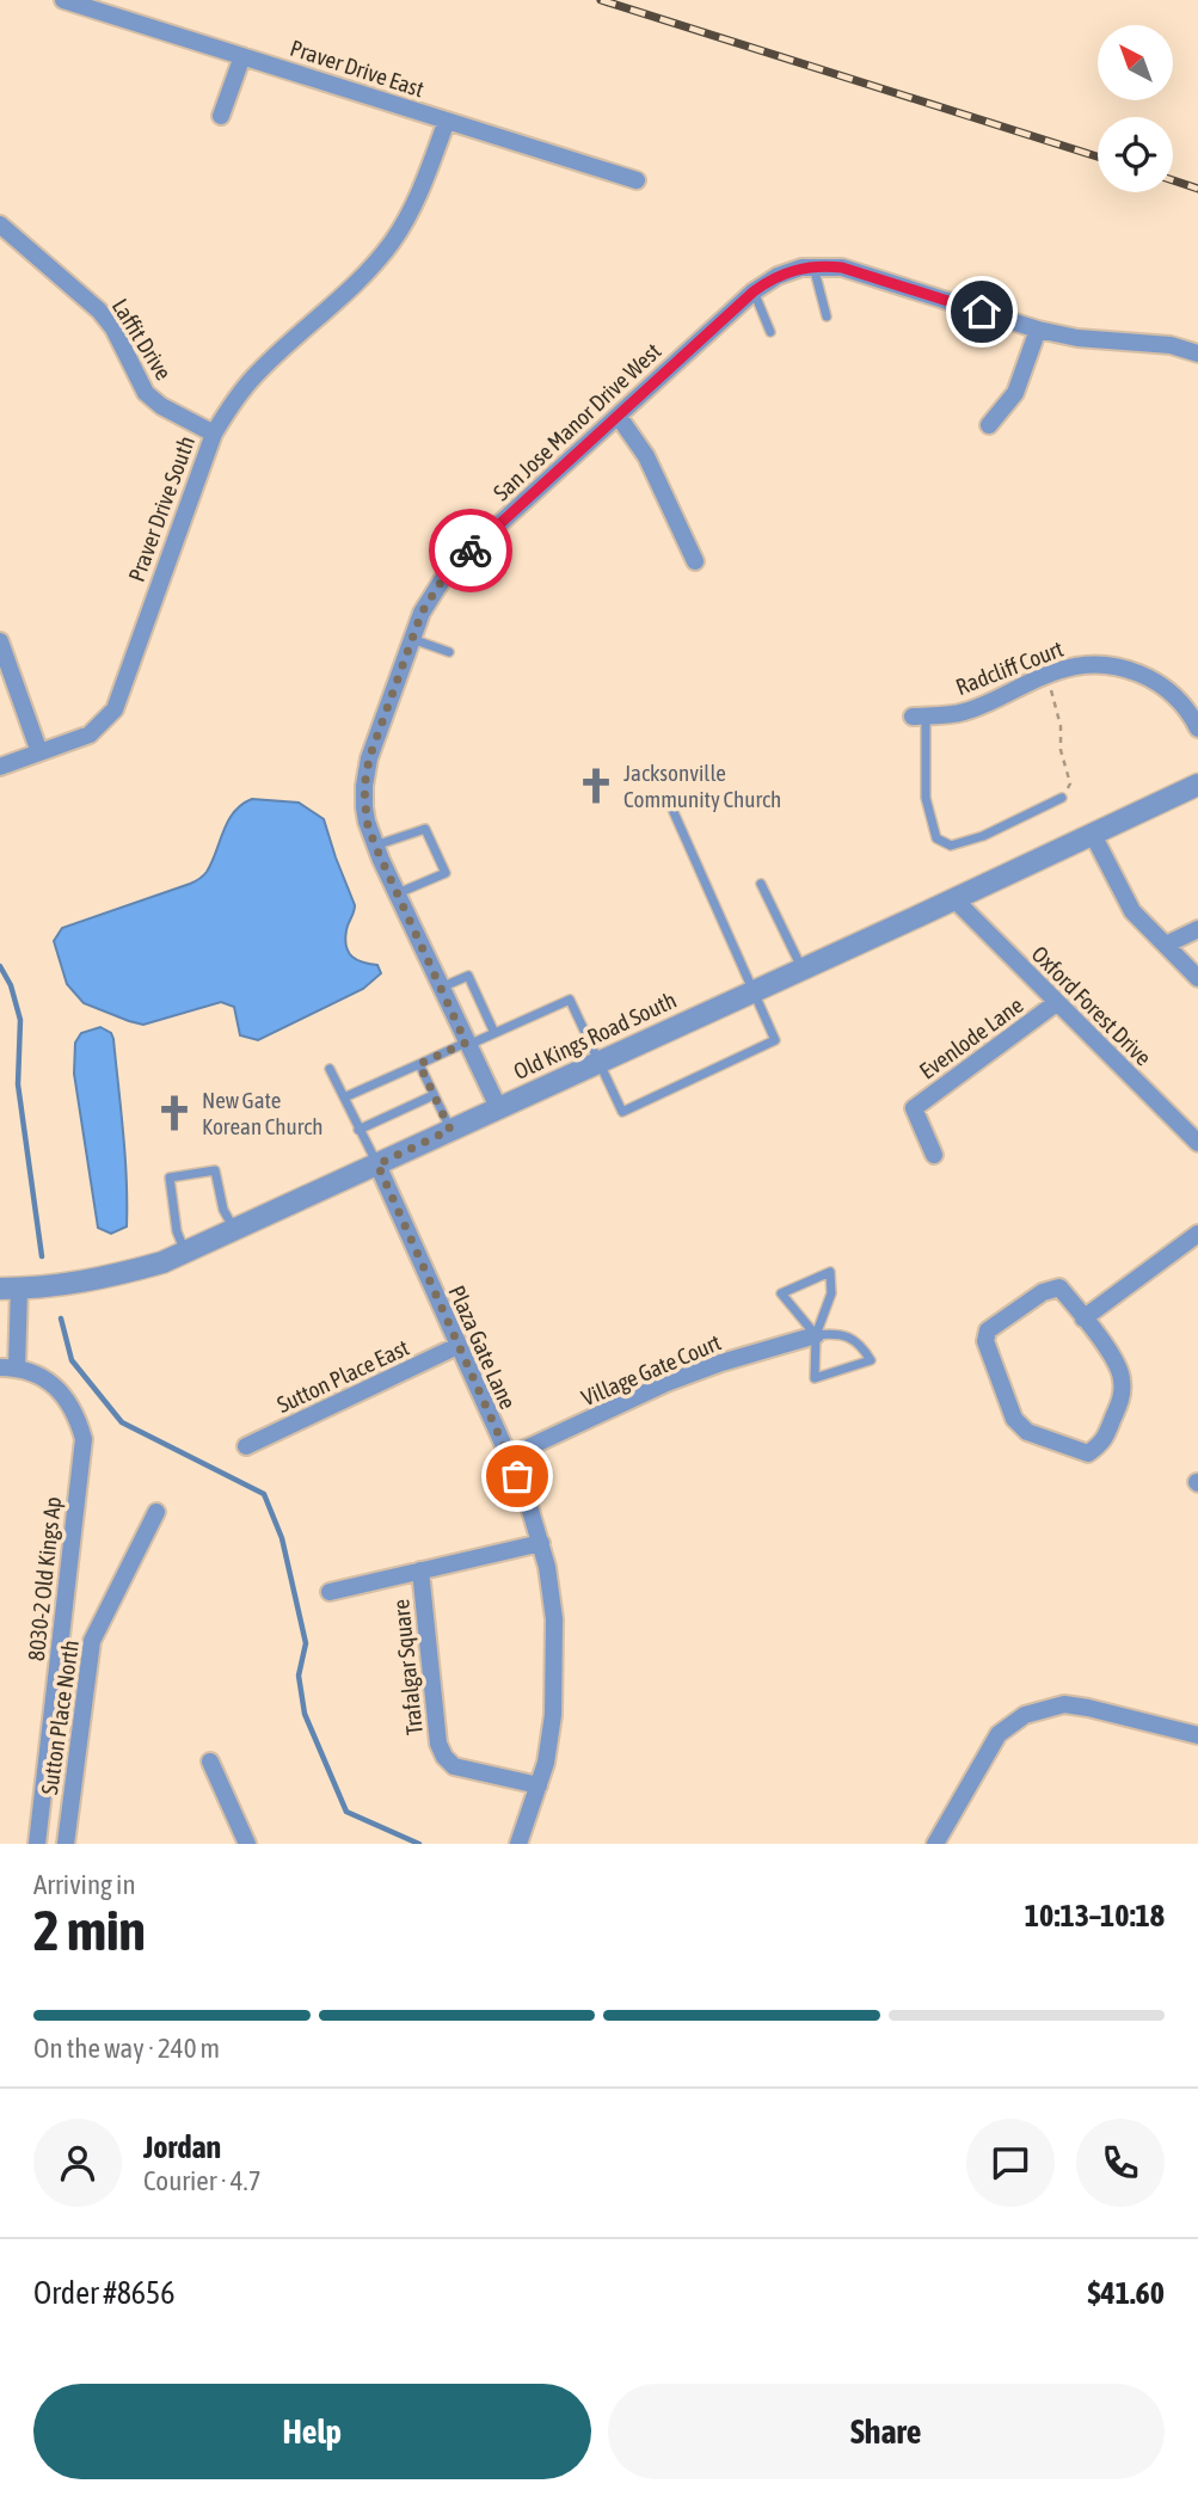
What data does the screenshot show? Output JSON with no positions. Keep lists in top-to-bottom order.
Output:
{
  "streets": {
    "street": [
      "Praver Drive East",
      "Laffit Drive",
      "San Jose Manor Drive West",
      "Praver Drive South",
      "Radcliff Court",
      "Oxford Forest Drive",
      "Old Kings Road South",
      "Evenlode Lane",
      "Plaza Gate Lane",
      "Village Gate Court",
      "Sutton Place East",
      "8030-2 Old Kings Ap",
      "Trafalgar Square",
      "Sutton Place North"
    ]
  },
  "crossings": [
    ["Praver Drive East", "Praver Drive South"],
    ["Laffit Drive", "Praver Drive South"],
    ["San Jose Manor Drive West", "Old Kings Road South"],
    ["Oxford Forest Drive", "Old Kings Road South"],
    ["Oxford Forest Drive", "Evenlode Lane"],
    ["Old Kings Road South", "Plaza Gate Lane"],
    ["Plaza Gate Lane", "Village Gate Court"],
    ["Plaza Gate Lane", "Sutton Place East"],
    ["Plaza Gate Lane", "Trafalgar Square"]
  ],
  "places": {
    "church": ["Jacksonville Community Church", "New Gate Korean Church"]
  },
  "north": "top left",
  "page": {
    "heading": ["2 min", "Arriving in", "10:13–10:18"],
    "panel": [
      "Jordan",
      "Courier · 4.7",
      "Order #8656",
      "$41.60"
    ],
    "bar": "On the way · 240 m",
    "buttons": ["Help", "Share"]
  }
}
